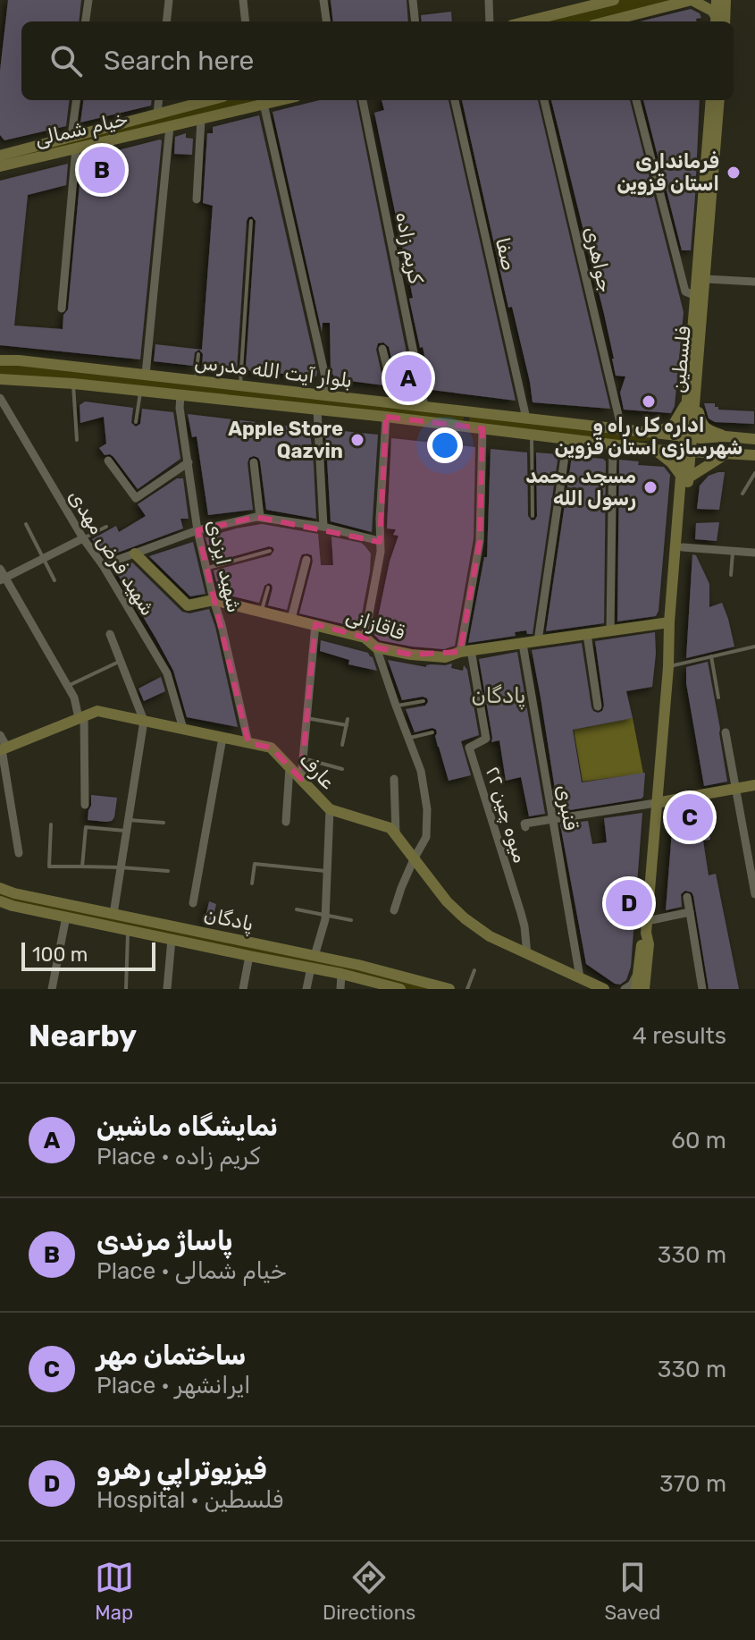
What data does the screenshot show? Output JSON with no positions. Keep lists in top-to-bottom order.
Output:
{
  "streets": {
    "main road": [
      "خیام شمالی",
      "فلسطین",
      "بلوار آیت الله مدرس",
      "قاقازانی",
      "عارف",
      "پادگان"
    ],
    "street": [
      "کریم زاده",
      "صفا",
      "جواهری",
      "شهید فرض مهدی",
      "شهید ایزدی",
      "قنبری",
      "۲۲ میوه چین"
    ]
  },
  "crossings": [
    ["کریم زاده", "بلوار آیت الله مدرس"],
    ["صفا", "بلوار آیت الله مدرس"],
    ["جواهری", "بلوار آیت الله مدرس"],
    ["فلسطین", "بلوار آیت الله مدرس"],
    ["فلسطین", "قاقازانی"],
    ["بلوار آیت الله مدرس", "شهید ایزدی"],
    ["شهید فرض مهدی", "عارف"],
    ["شهید ایزدی", "قاقازانی"],
    ["شهید ایزدی", "عارف"],
    ["قاقازانی", "قنبری"],
    ["قاقازانی", "۲۲ میوه چین"]
  ],
  "districts": ["پادگان"],
  "places": [
    "فرمانداری استان قزوین",
    "اداره کل راه و شهرسازی استان قزوین",
    "Apple Store Qazvin",
    "مسجد محمد رسول الله"
  ],
  "scale_bar": "100 m",
  "page": {
    "search": "Search here",
    "pins": [
      "B",
      "A",
      "C",
      "D"
    ],
    "scale": "100 m",
    "heading": ["Nearby", "4 results"],
    "list": [
      {
        "mark": "A",
        "name": "نمایشگاه ماشین",
        "note": "Place · کریم زاده",
        "value": "60 m"
      },
      {
        "mark": "B",
        "name": "پاساژ مرندی",
        "note": "Place · خیام شمالی",
        "value": "330 m"
      },
      {
        "mark": "C",
        "name": "ساختمان مهر",
        "note": "Place · ایرانشهر",
        "value": "330 m"
      },
      {
        "mark": "D",
        "name": "فيزيوتراپي رهرو",
        "note": "Hospital · فلسطین",
        "value": "370 m"
      }
    ],
    "nav": ["Map", "Directions", "Saved"]
  }
}
